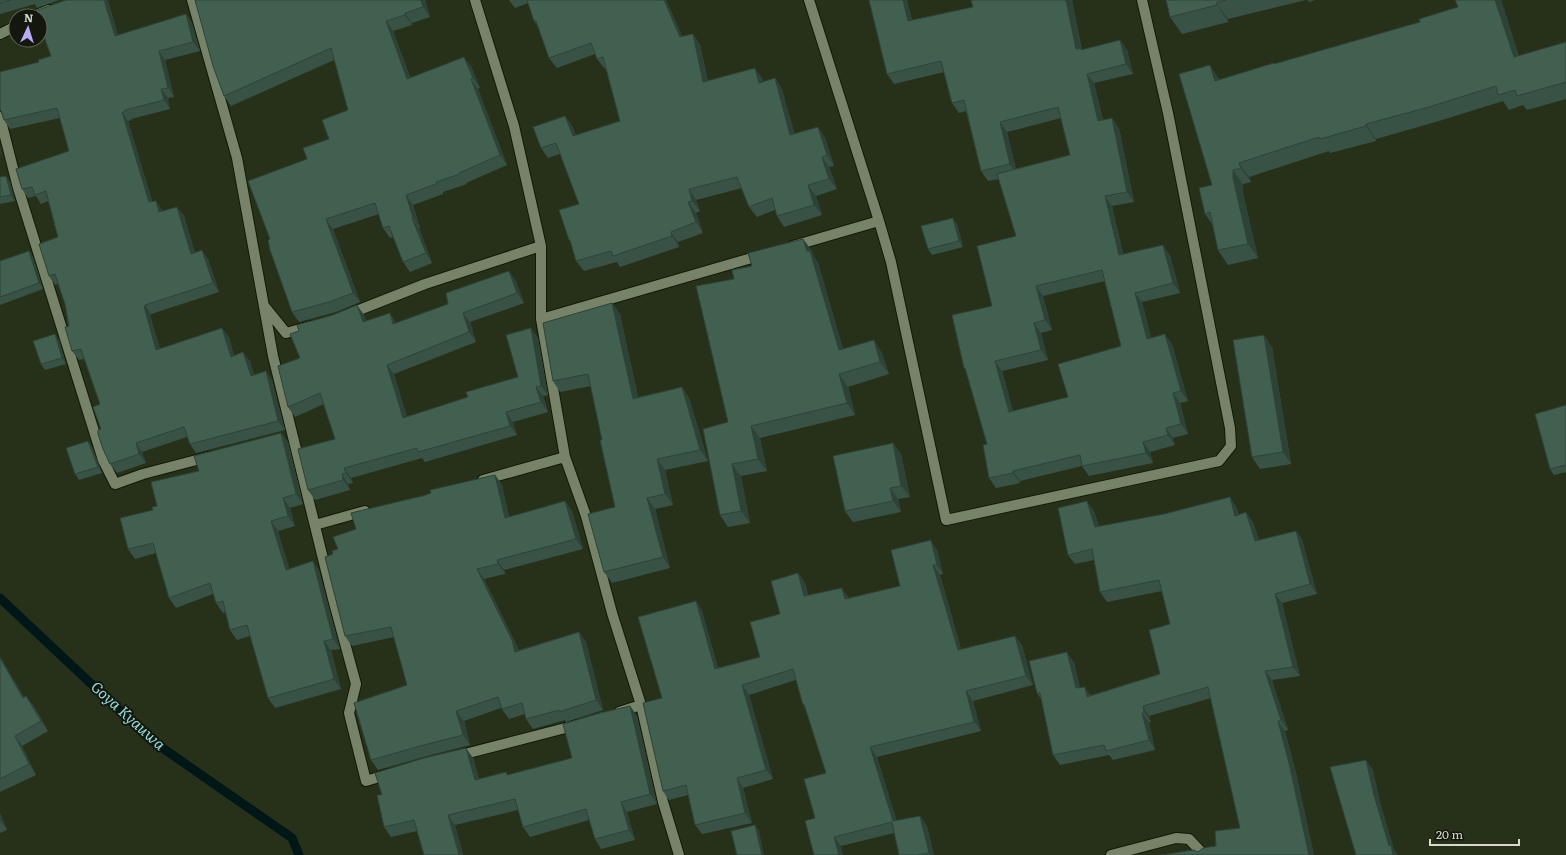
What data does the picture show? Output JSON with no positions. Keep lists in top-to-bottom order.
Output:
{
  "water": ["Goya Kyauwa"],
  "scale_bar": "20 m",
  "north": "top"
}
